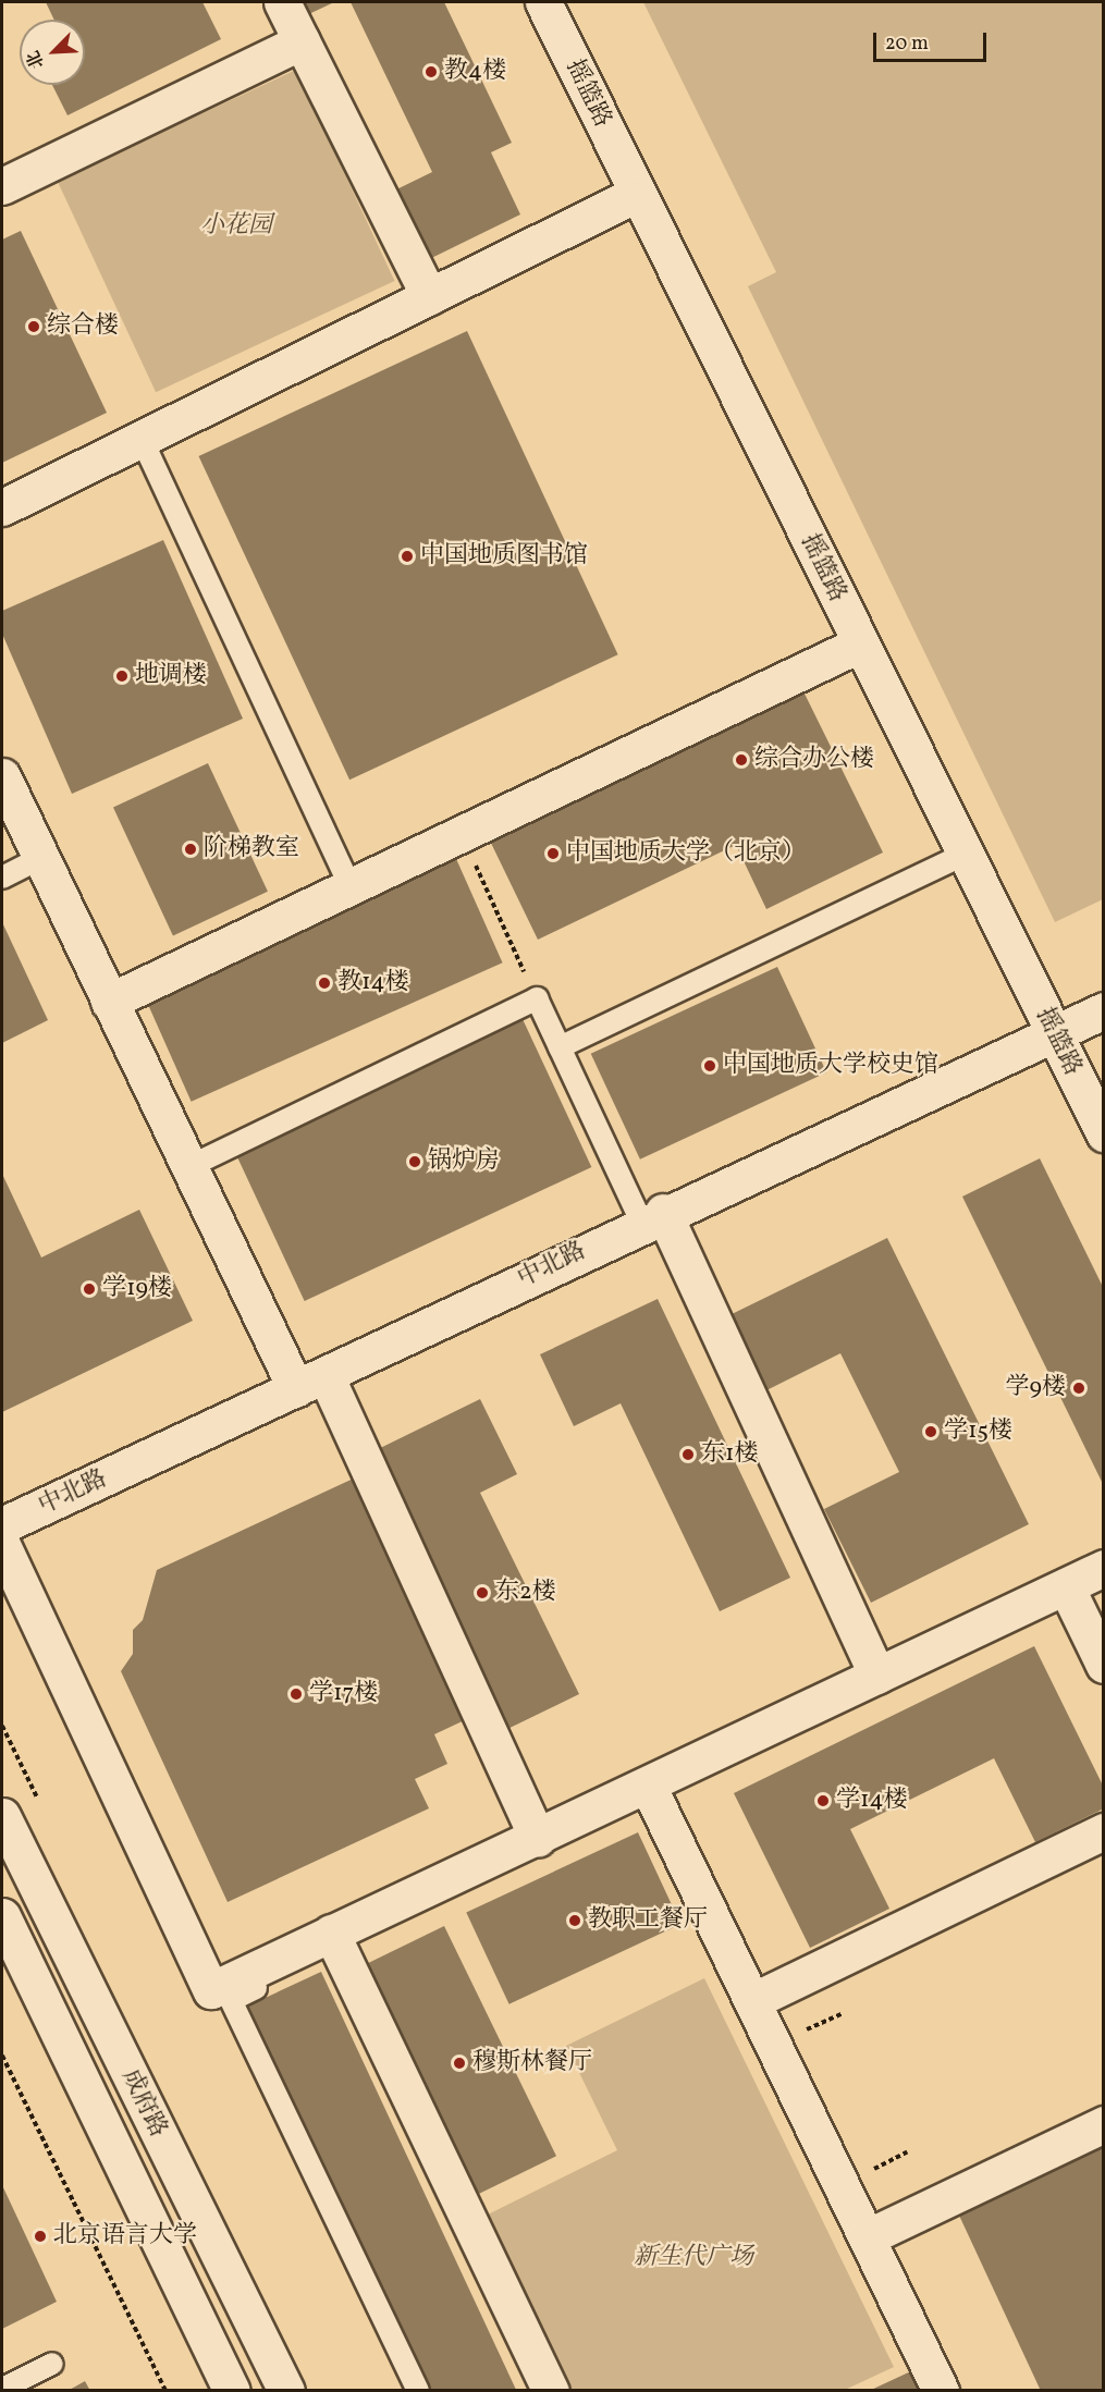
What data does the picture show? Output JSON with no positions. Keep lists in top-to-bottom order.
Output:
{
  "streets": {
    "street": ["摇篮路", "中北路", "成府路"]
  },
  "crossings": [
    ["摇篮路", "中北路"]
  ],
  "parks": ["小花园", "新生代广场"],
  "places": [
    "教4楼",
    "综合楼",
    "中国地质图书馆",
    "地调楼",
    "综合办公楼",
    "阶梯教室",
    "中国地质大学（北京）",
    "教14楼",
    "中国地质大学校史馆",
    "锅炉房",
    "学19楼",
    "学9楼",
    "学15楼",
    "东1楼",
    "东2楼",
    "学17楼",
    "学14楼",
    "教职工餐厅",
    "穆斯林餐厅",
    "北京语言大学"
  ],
  "scale_bar": "20 m",
  "north": "bottom left"
}
